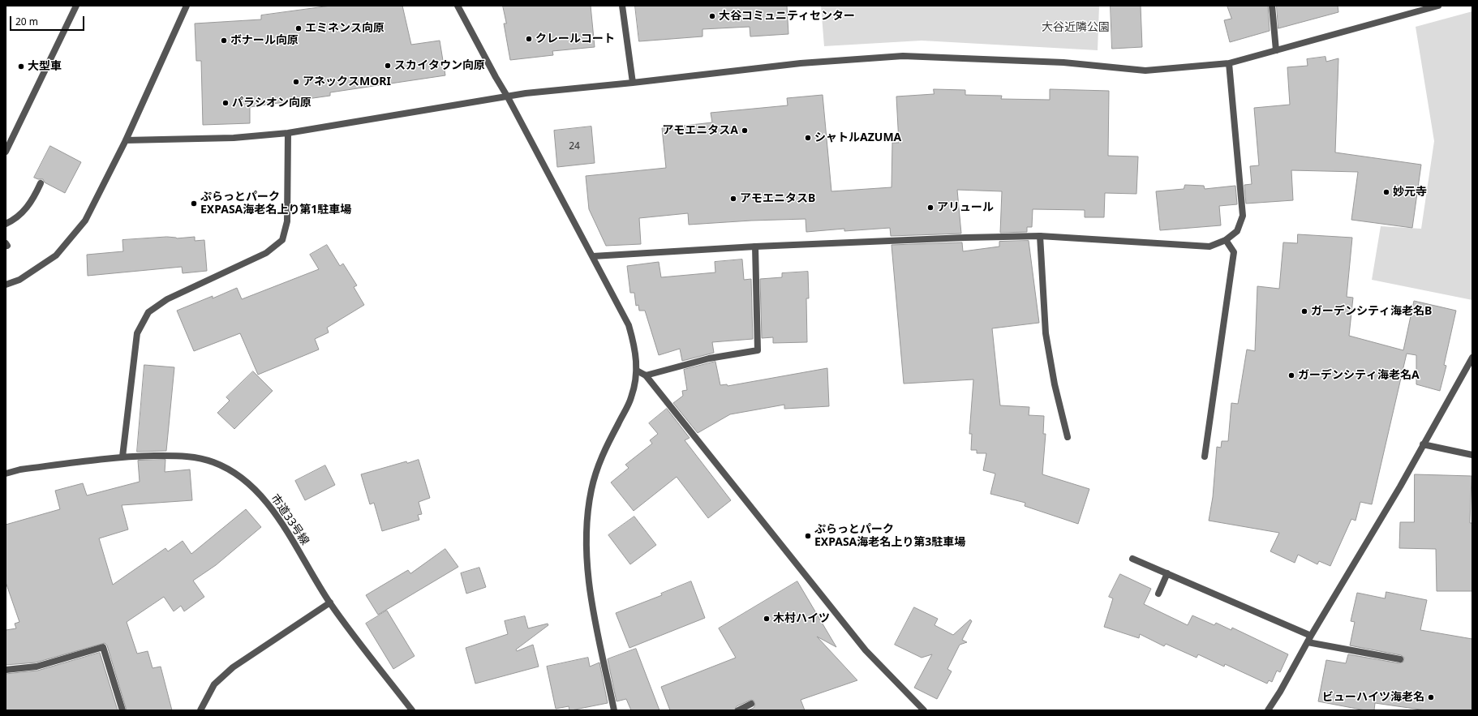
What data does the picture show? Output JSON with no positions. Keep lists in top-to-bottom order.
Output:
{
  "streets": {
    "street": ["市道33号線"]
  },
  "parks": ["大谷近隣公園"],
  "places": [
    "大谷コミュニティセンター",
    "エミネンス向原",
    "クレールコート",
    "ボナール向原",
    "スカイタウン向原",
    "大型車",
    "アネックスMORI",
    "パラシオン向原",
    "アモエニタスA",
    "シャトルAZUMA",
    "妙元寺",
    "アモエニタスB",
    "ぷらっとパーク EXPASA海老名上り第1駐車場",
    "アリュール",
    "ガーデンシティ海老名B",
    "ガーデンシティ海老名A",
    "ぷらっとパーク EXPASA海老名上り第3駐車場",
    "木村ハイツ",
    "ビューハイツ海老名"
  ],
  "house_numbers": ["24"],
  "scale_bar": "20 m"
}
